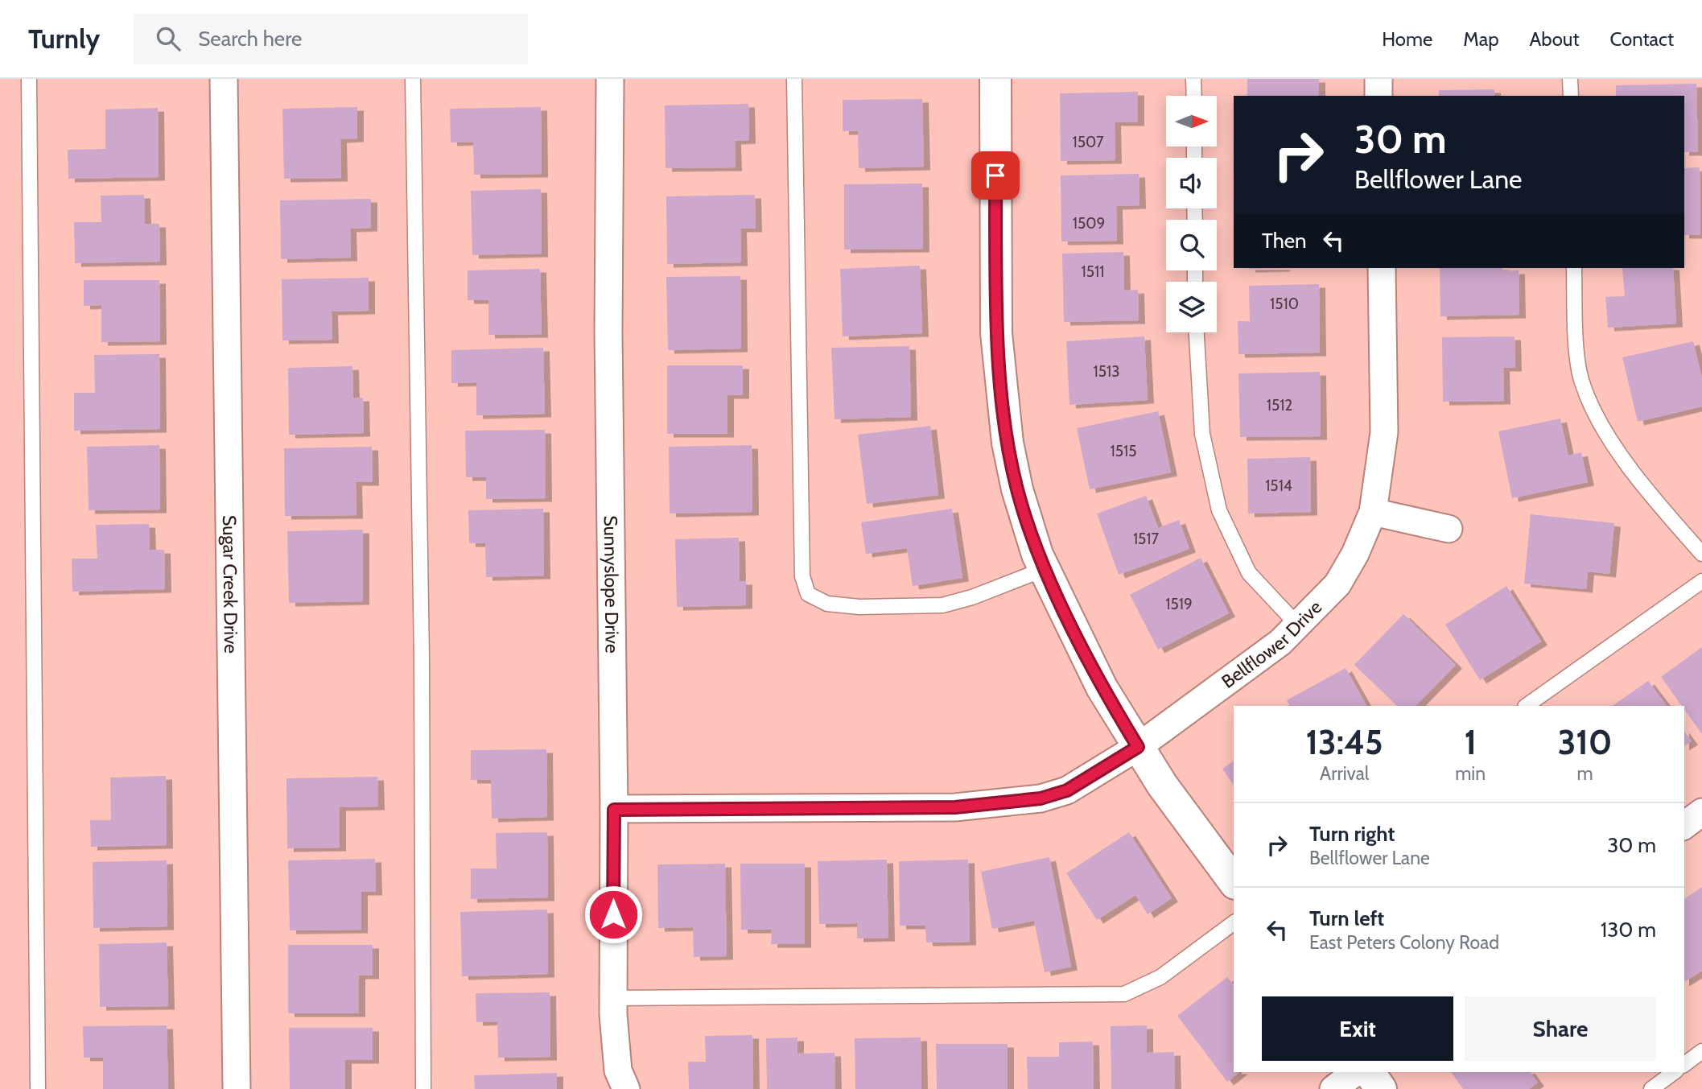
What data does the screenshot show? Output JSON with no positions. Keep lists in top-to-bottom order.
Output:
{
  "streets": {
    "street": ["Sugar Creek Drive", "Sunnyslope Drive", "Bellflower Drive"]
  },
  "crossings": [
    ["Sunnyslope Drive", "Bellflower Drive"]
  ],
  "house_numbers": [
    "1507",
    "1509",
    "1511",
    "1510",
    "1513",
    "1512",
    "1515",
    "1514",
    "1517",
    "1519"
  ],
  "north": "right",
  "page": {
    "header": "Turnly",
    "search": "Search here",
    "nav": [
      "Home",
      "Map",
      "About",
      "Contact"
    ],
    "turn": ["30 m", "Bellflower Lane"],
    "then": "Then",
    "eta": [
      "13:45",
      "Arrival",
      "1",
      "min",
      "310",
      "m"
    ],
    "list": [
      {
        "name": "Turn right",
        "note": "Bellflower Lane",
        "value": "30 m"
      },
      {
        "name": "Turn left",
        "note": "East Peters Colony Road",
        "value": "130 m"
      }
    ],
    "buttons": ["Exit", "Share"]
  }
}
